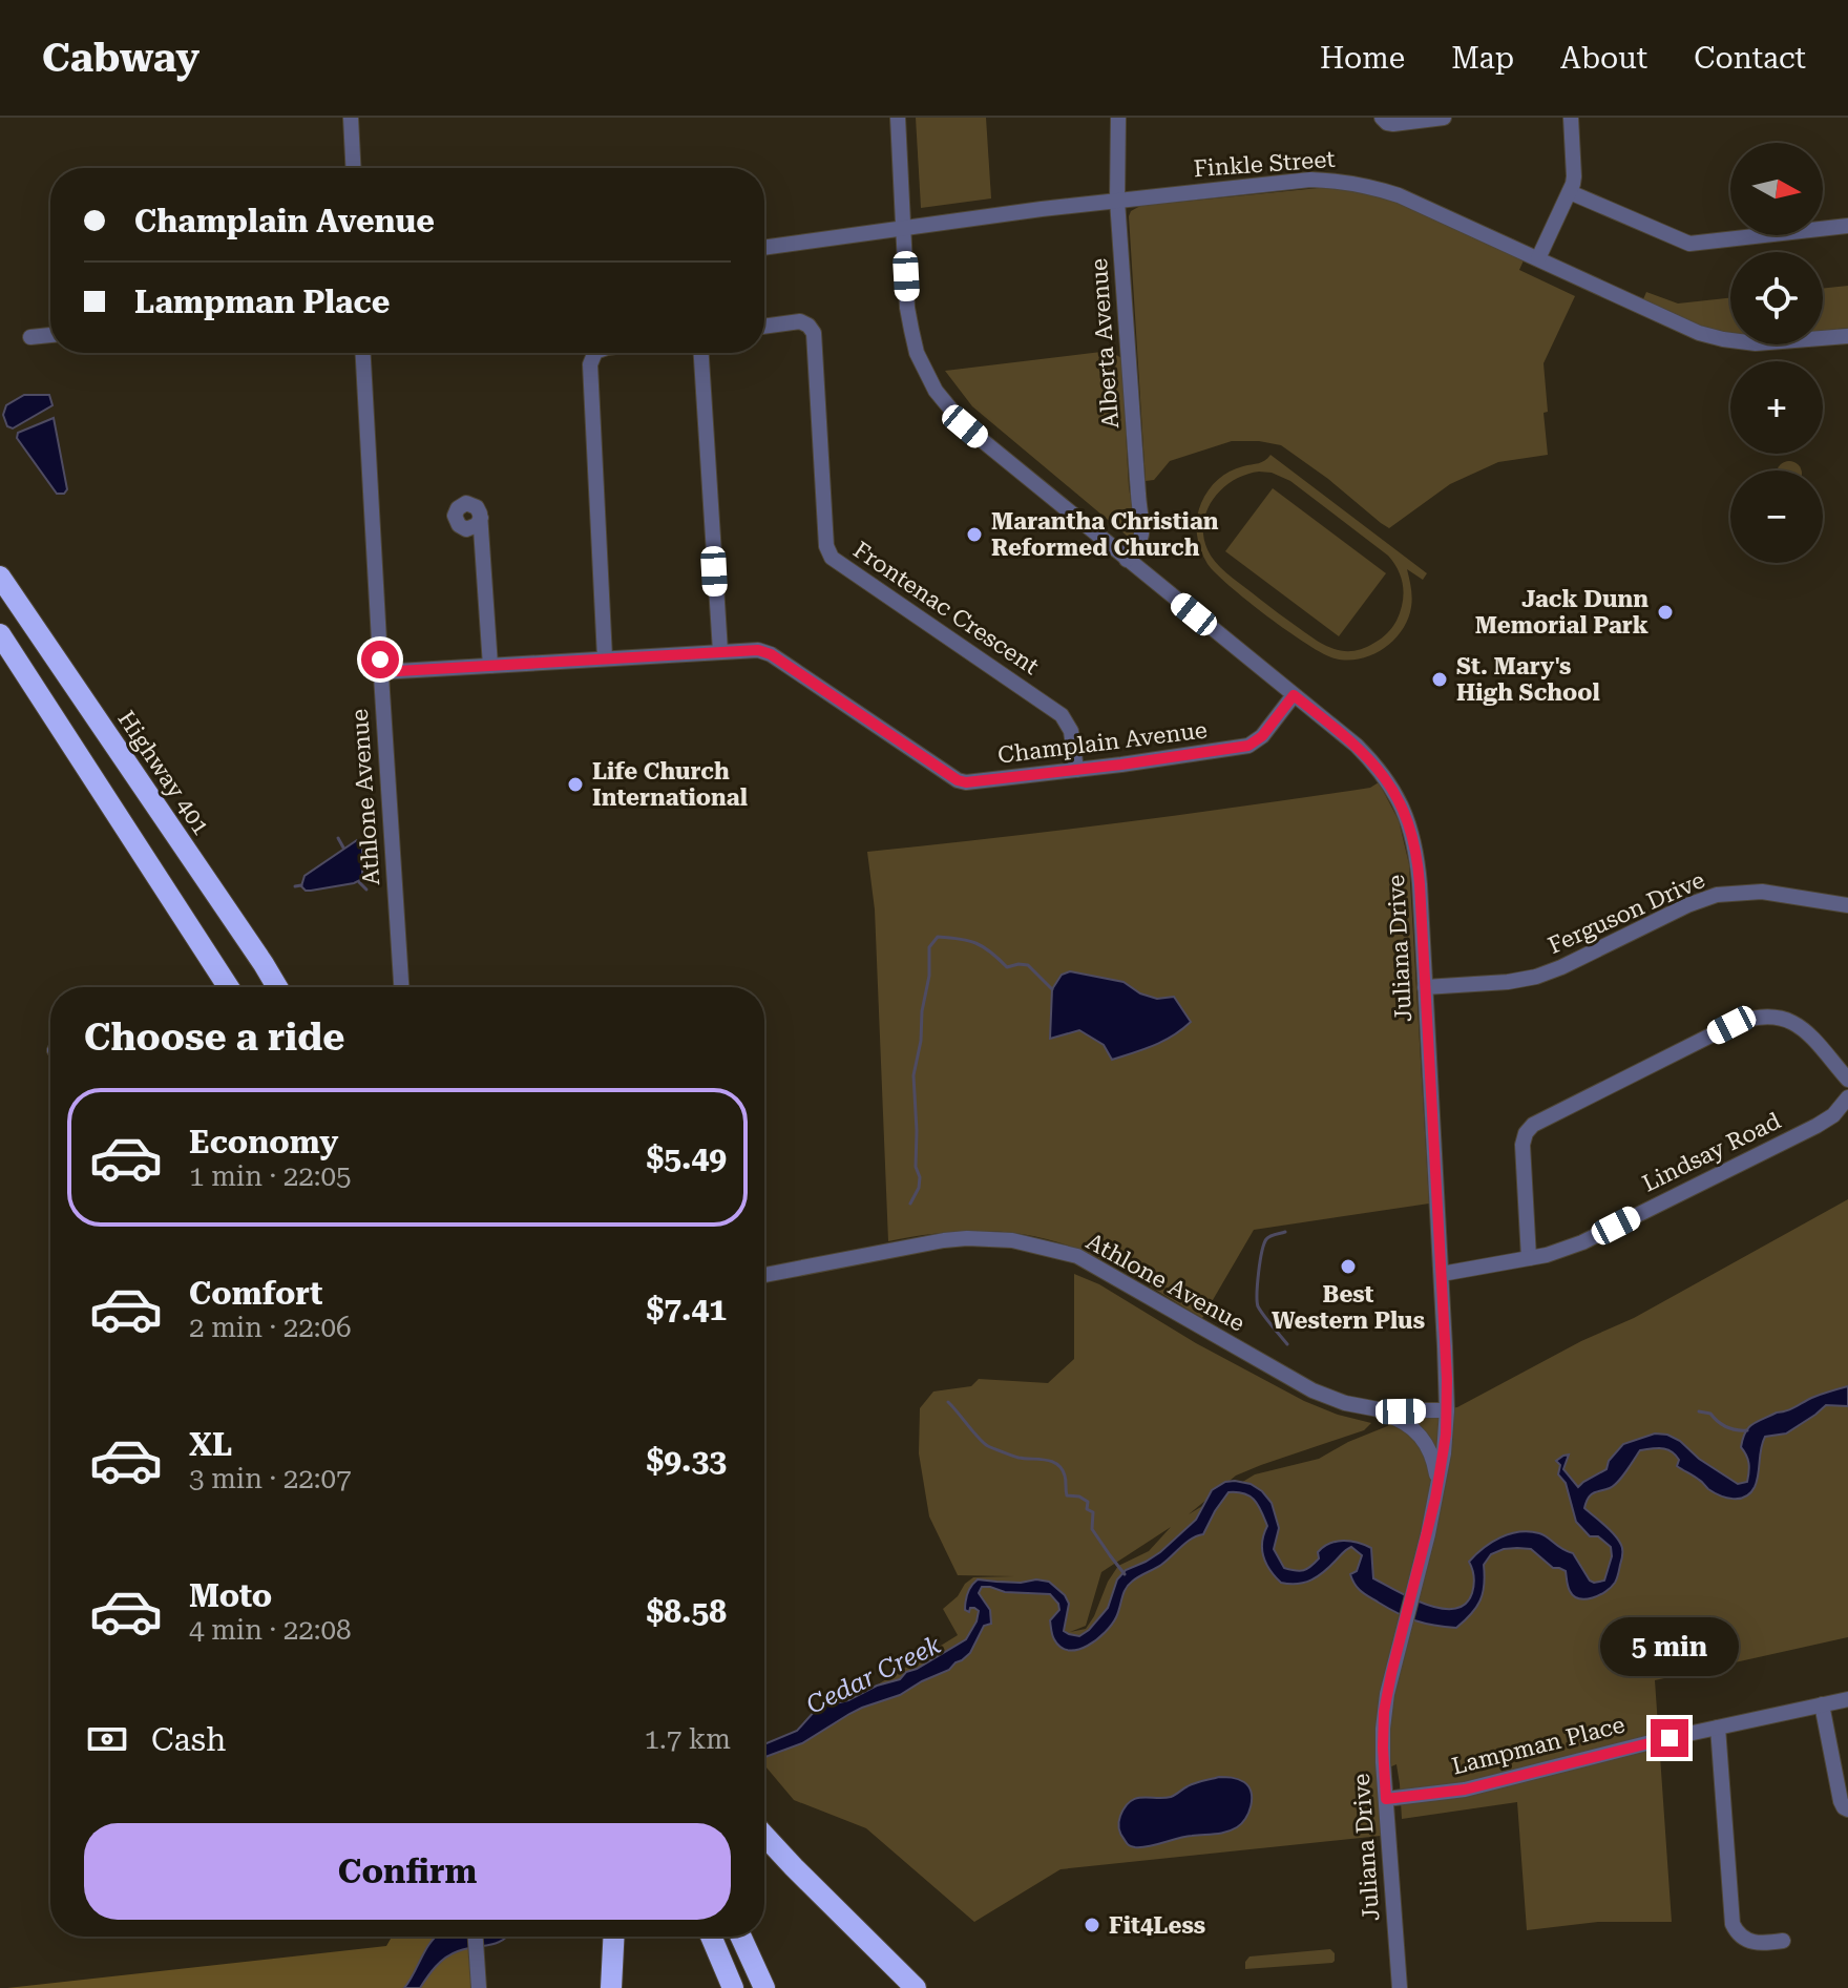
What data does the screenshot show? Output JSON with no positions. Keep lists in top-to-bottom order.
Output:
{
  "streets": {
    "highway": ["Highway 401"],
    "street": [
      "Finkle Street",
      "Alberta Avenue",
      "Frontenac Crescent",
      "Champlain Avenue",
      "Athlone Avenue",
      "Ferguson Drive",
      "Juliana Drive",
      "Lindsay Road",
      "Lampman Place"
    ]
  },
  "crossings": [
    ["Finkle Street", "Alberta Avenue"],
    ["Finkle Street", "Juliana Drive"],
    ["Alberta Avenue", "Juliana Drive"],
    ["Frontenac Crescent", "Champlain Avenue"],
    ["Champlain Avenue", "Athlone Avenue"],
    ["Champlain Avenue", "Juliana Drive"],
    ["Athlone Avenue", "Juliana Drive"],
    ["Ferguson Drive", "Juliana Drive"],
    ["Juliana Drive", "Lindsay Road"],
    ["Juliana Drive", "Lampman Place"]
  ],
  "water": ["Cedar Creek"],
  "places": [
    "Marantha Christian Reformed Church",
    "Jack Dunn Memorial Park",
    "St. Mary's High School",
    "Life Church International",
    "Best Western Plus",
    "Fit4Less"
  ],
  "north": "right",
  "page": {
    "header": "Cabway",
    "nav": [
      "Home",
      "Map",
      "About",
      "Contact"
    ],
    "map_buttons": ["+", "−"],
    "banner": ["Champlain Avenue", "Lampman Place"],
    "heading": "Choose a ride",
    "list": [
      {
        "name": "Economy",
        "note": "1 min · 22:05",
        "value": "$5.49"
      },
      {
        "name": "Comfort",
        "note": "2 min · 22:06",
        "value": "$7.41"
      },
      {
        "name": "XL",
        "note": "3 min · 22:07",
        "value": "$9.33"
      },
      {
        "name": "Moto",
        "note": "4 min · 22:08",
        "value": "$8.58"
      }
    ],
    "bubble": "5 min",
    "pay": ["Cash", "1.7 km"],
    "buttons": "Confirm"
  }
}
